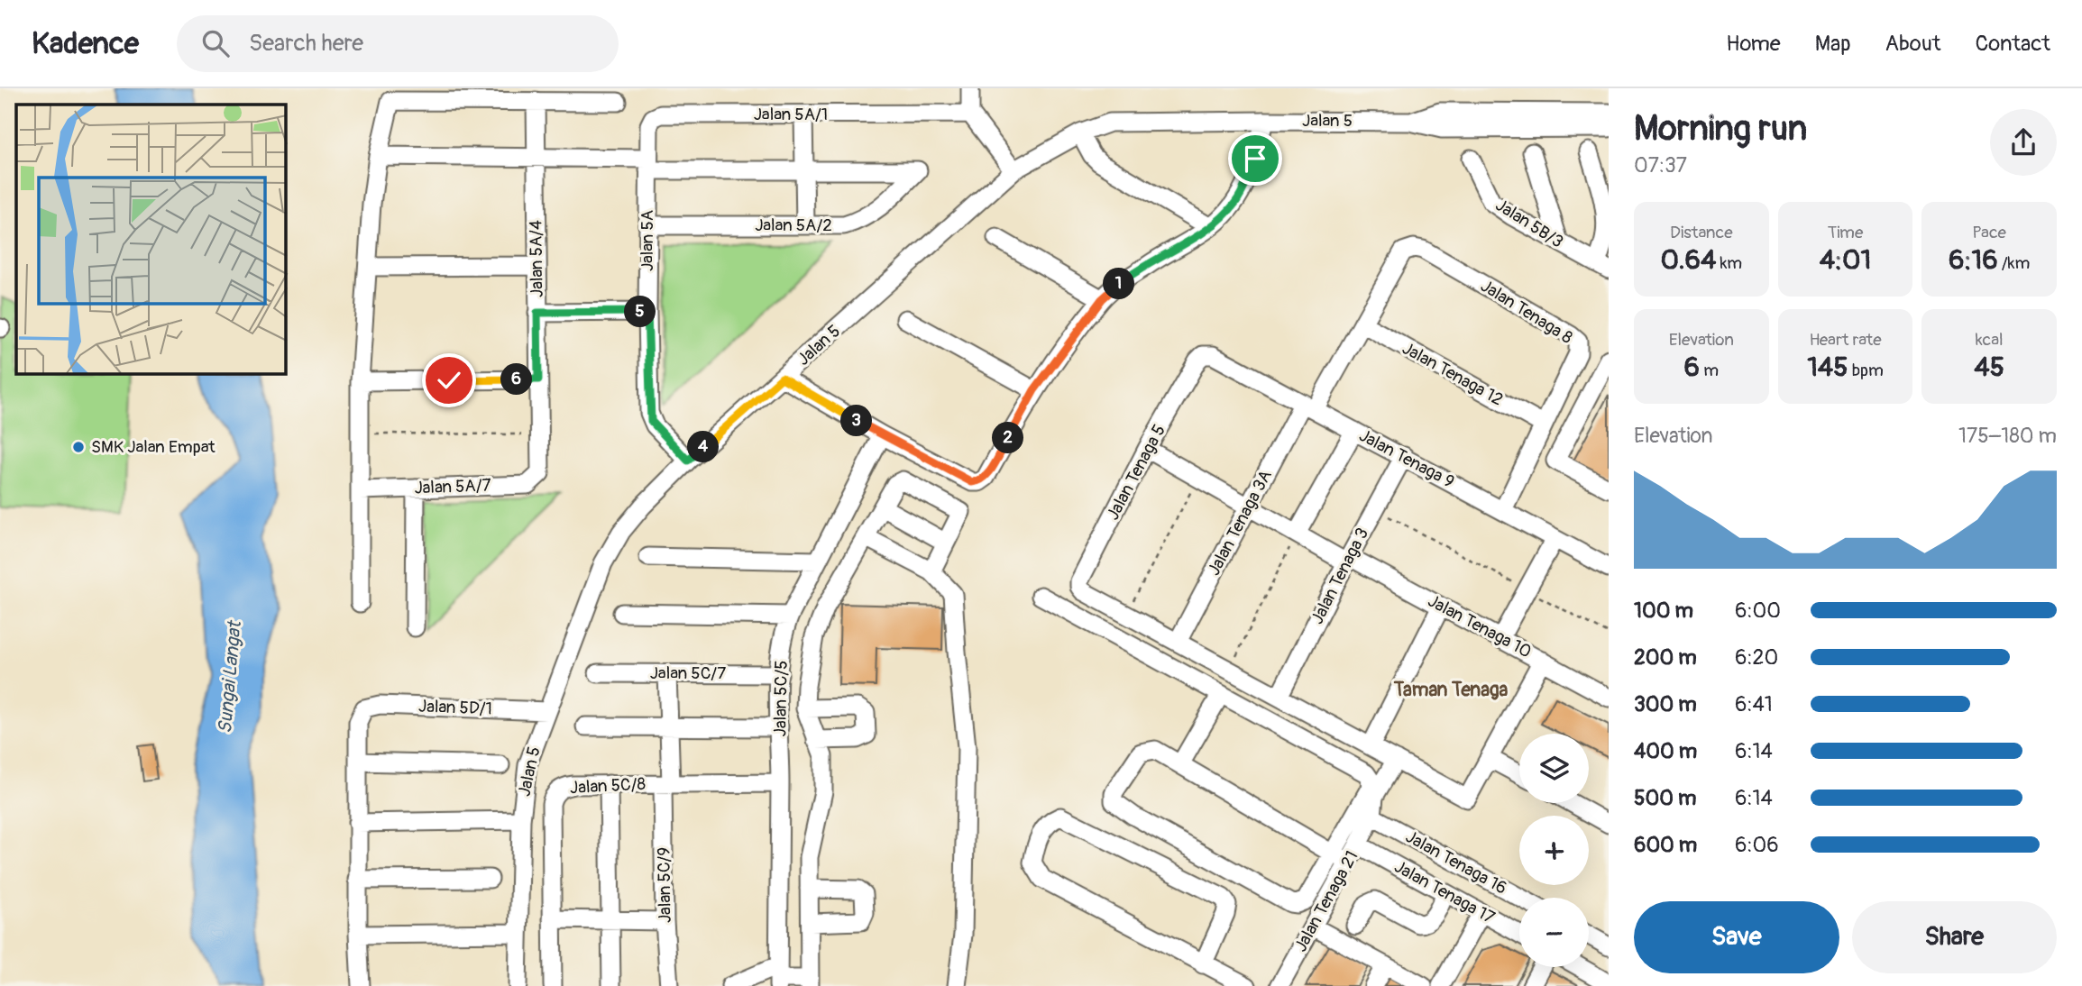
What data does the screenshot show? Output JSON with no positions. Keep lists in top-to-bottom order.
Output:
{
  "streets": {
    "street": [
      "Jalan 5A/1",
      "Jalan 5",
      "Jalan 5B/3",
      "Jalan 5A/2",
      "Jalan 5A",
      "Jalan 5A/4",
      "Jalan Tenaga 8",
      "Jalan Tenaga 12",
      "Jalan Tenaga 9",
      "Jalan Tenaga 5",
      "Jalan 5A/7",
      "Jalan Tenaga 3A",
      "Jalan Tenaga 3",
      "Jalan Tenaga 10",
      "Jalan 5C/7",
      "Jalan 5C/5",
      "Jalan 5D/1",
      "Jalan 5C/8",
      "Jalan Tenaga 16",
      "Jalan 5C/9",
      "Jalan Tenaga 17",
      "Jalan Tenaga 21"
    ]
  },
  "crossings": [
    ["Jalan 5A/1", "Jalan 5A"],
    ["Jalan 5", "Jalan 5A"],
    ["Jalan 5", "Jalan 5D/1"],
    ["Jalan 5A/2", "Jalan 5A"],
    ["Jalan 5A/4", "Jalan 5A/7"],
    ["Jalan Tenaga 8", "Jalan Tenaga 12"],
    ["Jalan Tenaga 8", "Jalan Tenaga 9"],
    ["Jalan Tenaga 8", "Jalan Tenaga 3A"],
    ["Jalan Tenaga 12", "Jalan Tenaga 3A"],
    ["Jalan Tenaga 9", "Jalan Tenaga 5"],
    ["Jalan Tenaga 9", "Jalan Tenaga 3A"],
    ["Jalan Tenaga 9", "Jalan Tenaga 3"],
    ["Jalan Tenaga 5", "Jalan Tenaga 10"],
    ["Jalan Tenaga 3A", "Jalan Tenaga 10"],
    ["Jalan Tenaga 3", "Jalan Tenaga 10"],
    ["Jalan 5C/7", "Jalan 5C/5"],
    ["Jalan 5C/7", "Jalan 5C/9"],
    ["Jalan 5C/5", "Jalan 5C/8"],
    ["Jalan 5C/8", "Jalan 5C/9"],
    ["Jalan Tenaga 16", "Jalan Tenaga 21"],
    ["Jalan Tenaga 17", "Jalan Tenaga 21"]
  ],
  "districts": ["Taman Tenaga"],
  "water": ["Sungai Langat"],
  "places": ["SMK Jalan Empat"],
  "page": {
    "header": "Kadence",
    "search": "Search here",
    "nav": [
      "Home",
      "Map",
      "About",
      "Contact"
    ],
    "heading": ["Morning run", "07:37"],
    "stats": [
      ["Distance", "0.64 km"],
      ["Time", "4:01"],
      ["Pace", "6:16 /km"],
      ["Elevation", "6 m"],
      ["Heart rate", "145 bpm"],
      ["kcal", "45"]
    ],
    "pins": [
      "1",
      "5",
      "6",
      "3",
      "2",
      "4"
    ],
    "chart": ["Elevation", "175–180 m"],
    "list": [
      {
        "name": "100 m",
        "note": "6:00"
      },
      {
        "name": "200 m",
        "note": "6:20"
      },
      {
        "name": "300 m",
        "note": "6:41"
      },
      {
        "name": "400 m",
        "note": "6:14"
      },
      {
        "name": "500 m",
        "note": "6:14"
      },
      {
        "name": "600 m",
        "note": "6:06"
      }
    ],
    "map_buttons": ["+", "−"],
    "buttons": ["Save", "Share"]
  }
}
